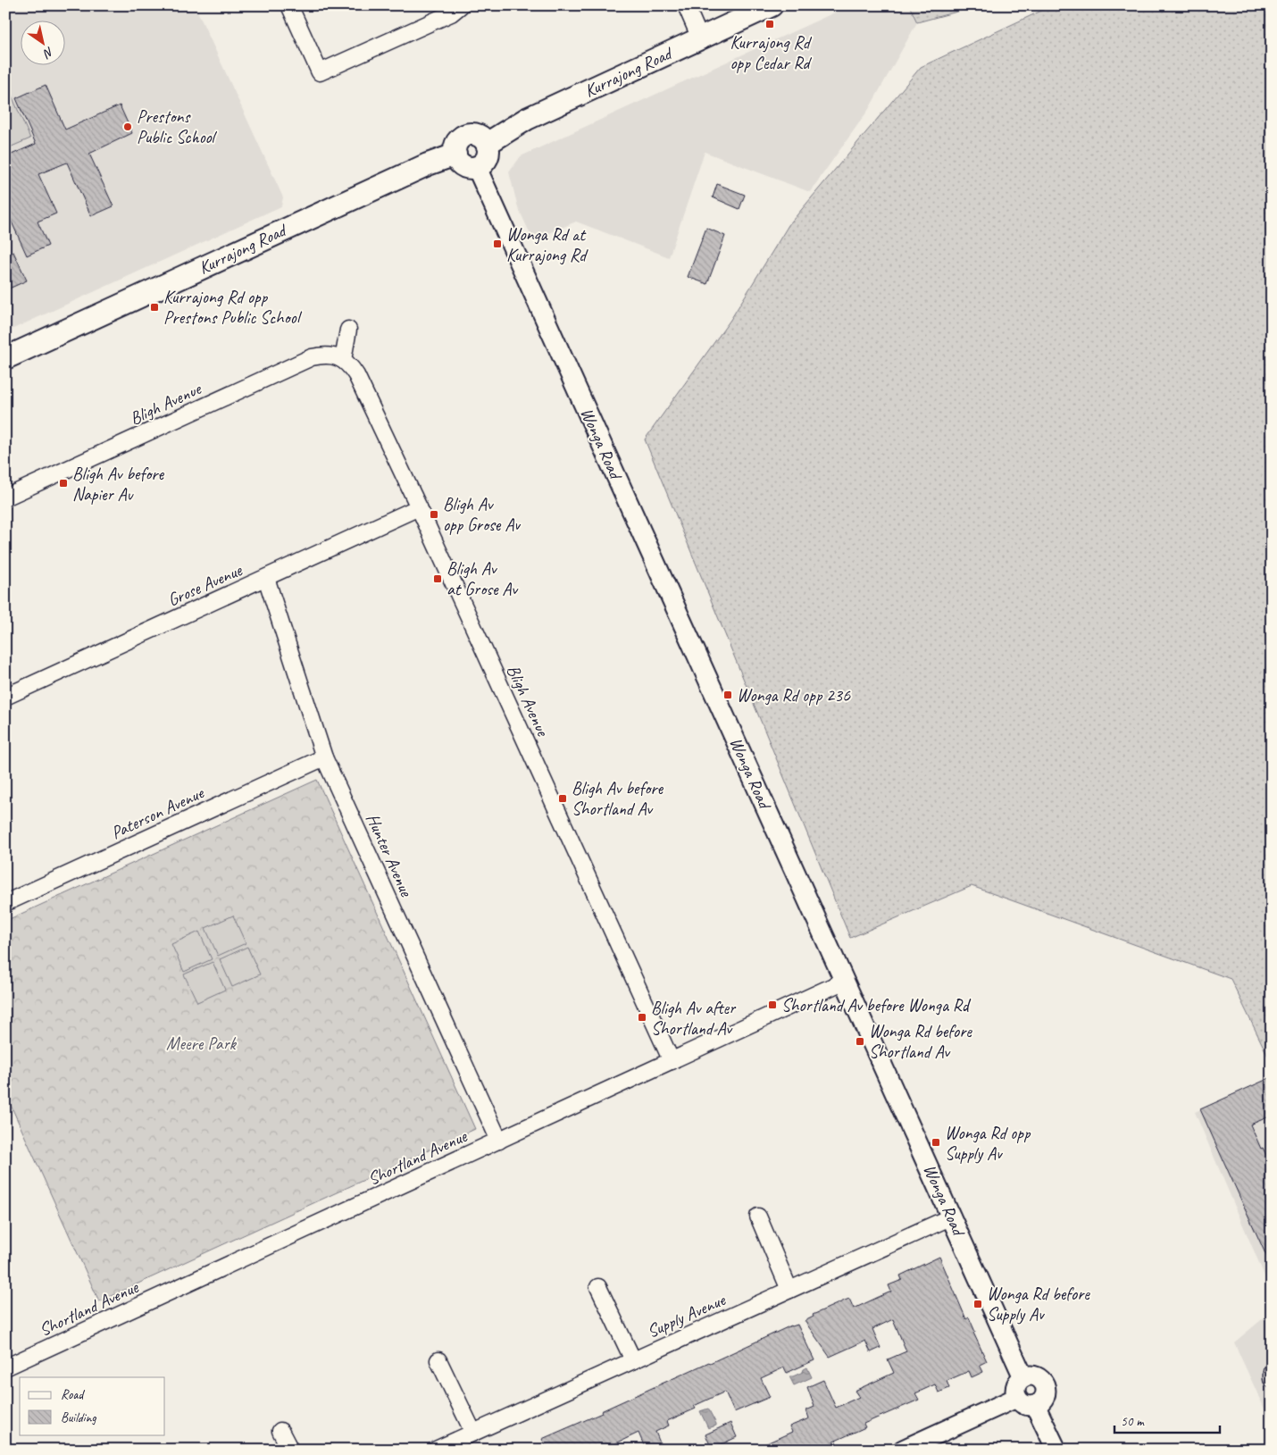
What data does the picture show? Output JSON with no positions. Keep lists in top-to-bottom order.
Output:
{
  "streets": {
    "main road": ["Kurrajong Road"],
    "street": [
      "Bligh Avenue",
      "Wonga Road",
      "Grose Avenue",
      "Paterson Avenue",
      "Hunter Avenue",
      "Shortland Avenue",
      "Supply Avenue"
    ]
  },
  "crossings": [
    ["Kurrajong Road", "Wonga Road"],
    ["Bligh Avenue", "Grose Avenue"],
    ["Bligh Avenue", "Shortland Avenue"],
    ["Wonga Road", "Shortland Avenue"],
    ["Wonga Road", "Supply Avenue"],
    ["Grose Avenue", "Hunter Avenue"],
    ["Paterson Avenue", "Hunter Avenue"],
    ["Hunter Avenue", "Shortland Avenue"]
  ],
  "parks": ["Meere Park"],
  "places": {
    "transit": [
      "Kurrajong Rd opp Cedar Rd",
      "Wonga Rd at Kurrajong Rd",
      "Kurrajong Rd opp Prestons Public School",
      "Bligh Av before Napier Av",
      "Bligh Av opp Grose Av",
      "Bligh Av at Grose Av",
      "Wonga Rd opp 236",
      "Bligh Av before Shortland Av",
      "Shortland Av before Wonga Rd",
      "Bligh Av after Shortland Av",
      "Wonga Rd before Shortland Av",
      "Wonga Rd opp Supply Av",
      "Wonga Rd before Supply Av"
    ],
    "other": ["Prestons Public School"]
  },
  "legend": ["Road", "Building"],
  "scale_bar": "50 m",
  "north": "bottom right"
}
